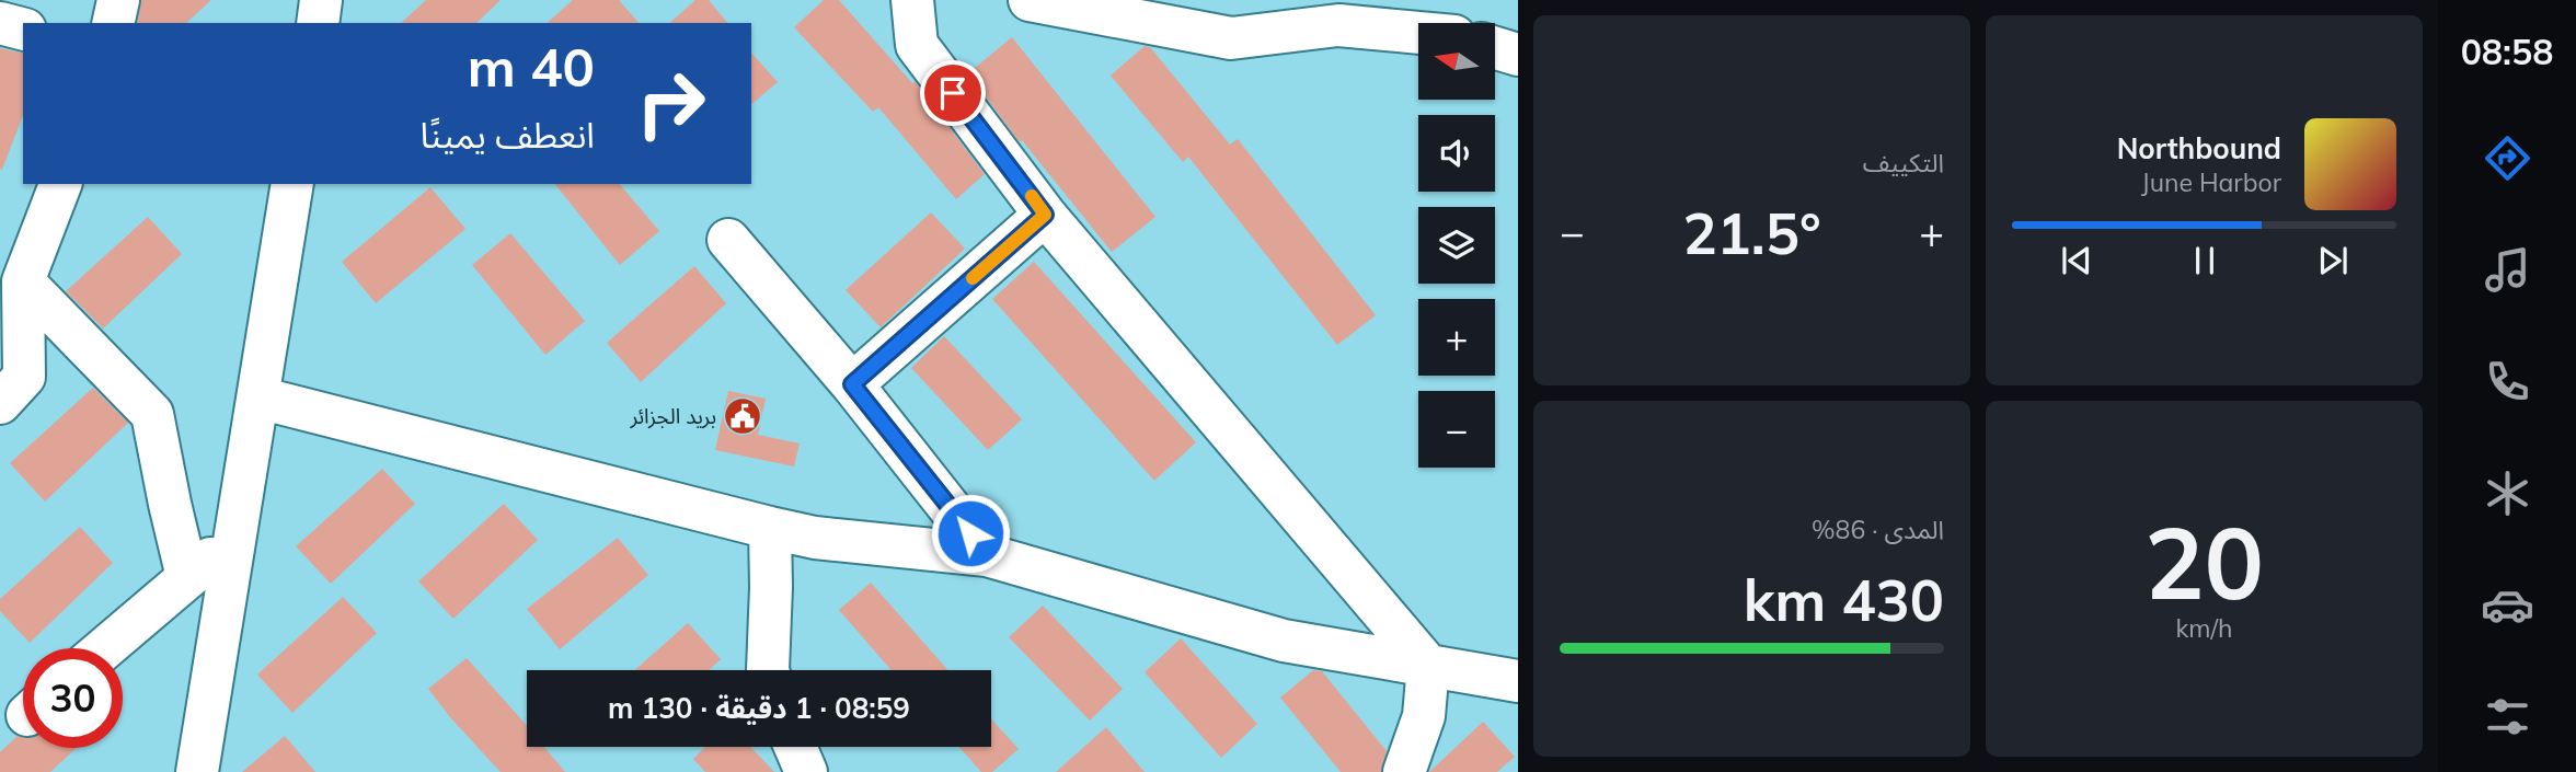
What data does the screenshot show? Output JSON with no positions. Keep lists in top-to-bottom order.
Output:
{
  "places": {
    "public building": ["بريد الجزائر"]
  },
  "north": "left",
  "page": {
    "tabs": "08:58",
    "tile": [
      "التكييف",
      ["20", "km/h"],
      ["المدى · 86%", "430 km"]
    ],
    "map_buttons": ["+", "−"],
    "turn": ["40 m", "انعطف يمينًا"],
    "song": ["Northbound", "June Harbor"],
    "heat": ["−", "21.5°", "+"],
    "limit": "30",
    "trip": "08:59 · 1 دقيقة · 130 m"
  }
}
